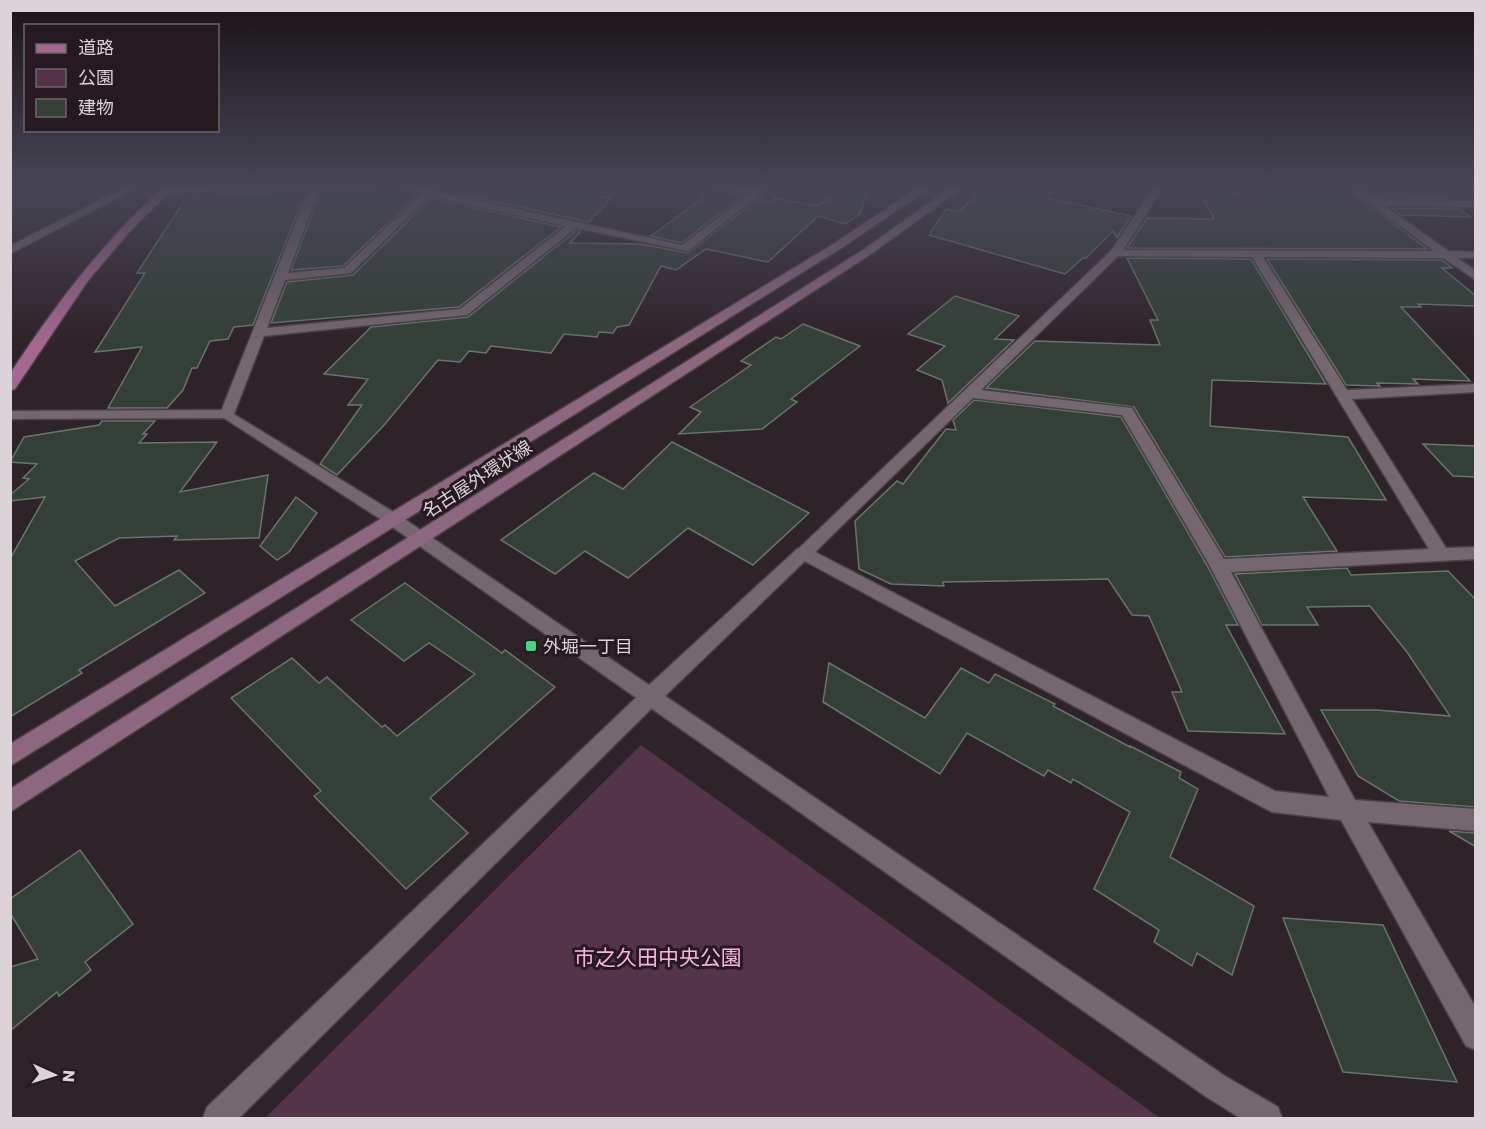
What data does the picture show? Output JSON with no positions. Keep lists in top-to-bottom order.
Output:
{
  "streets": {
    "main road": ["名古屋外環状線"]
  },
  "parks": ["市之久田中央公園"],
  "places": {
    "transit": ["外堀一丁目"]
  },
  "legend": ["道路", "公園", "建物"],
  "north": "right"
}
